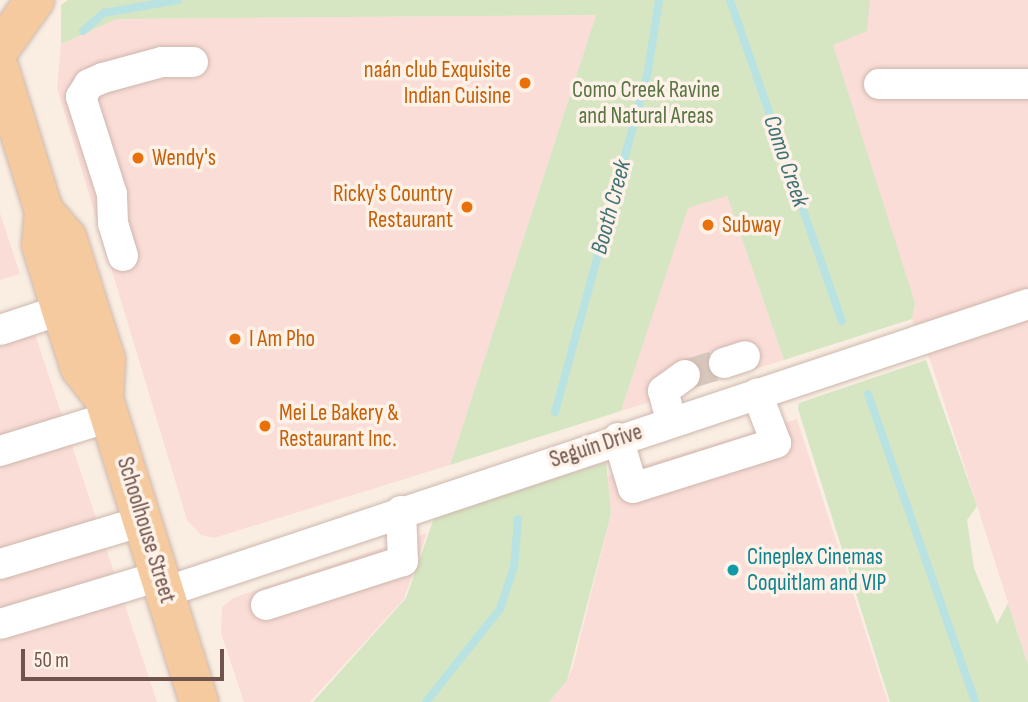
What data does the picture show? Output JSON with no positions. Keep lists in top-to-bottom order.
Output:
{
  "streets": {
    "main road": ["Schoolhouse Street"],
    "street": ["Seguin Drive"]
  },
  "crossings": [
    ["Seguin Drive", "Schoolhouse Street"]
  ],
  "water": ["Como Creek", "Booth Creek"],
  "parks": ["Como Creek Ravine and Natural Areas"],
  "places": [
    "naán club Exquisite Indian Cuisine",
    "Wendy's",
    "Ricky's Country Restaurant",
    "Subway",
    "I Am Pho",
    "Mei Le Bakery & Restaurant Inc.",
    "Cineplex Cinemas Coquitlam and VIP"
  ],
  "scale_bar": "50 m"
}
